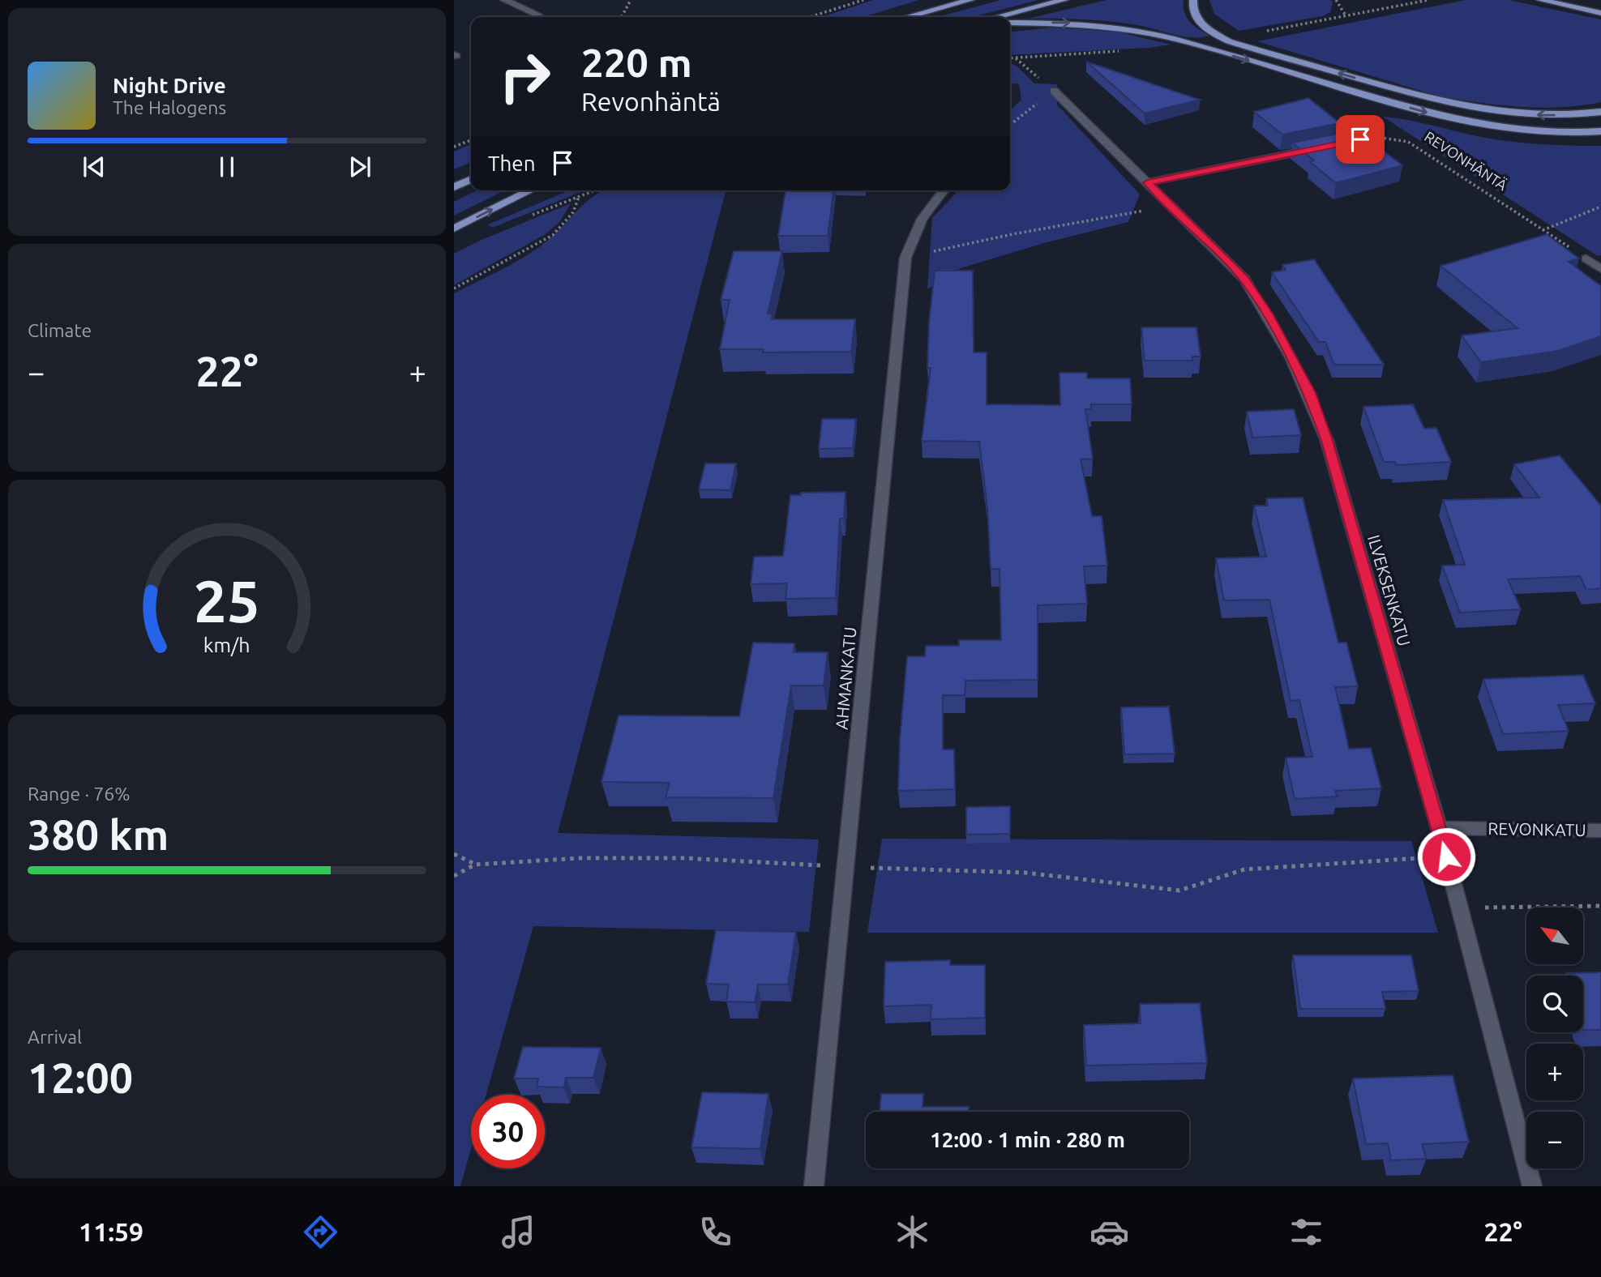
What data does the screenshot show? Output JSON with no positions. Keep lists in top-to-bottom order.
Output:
{
  "streets": {
    "street": ["ILVEKSENKATU", "AHMANKATU", "REVONKATU"],
    "path": ["REVONHÄNTÄ"]
  },
  "crossings": [
    ["ILVEKSENKATU", "REVONKATU"]
  ],
  "north": "top left",
  "page": {
    "turn": ["220 m", "Revonhäntä"],
    "song": ["Night Drive", "The Halogens"],
    "then": "Then",
    "tile": [
      "Climate",
      ["Range · 76%", "380 km"],
      ["Arrival", "12:00"]
    ],
    "heat": ["−", "22°", "+"],
    "map_buttons": ["+", "−"],
    "limit": "30",
    "trip": "12:00 · 1 min · 280 m",
    "tabs": ["11:59", "22°"],
    "gauge": ["25", "km/h"]
  }
}
